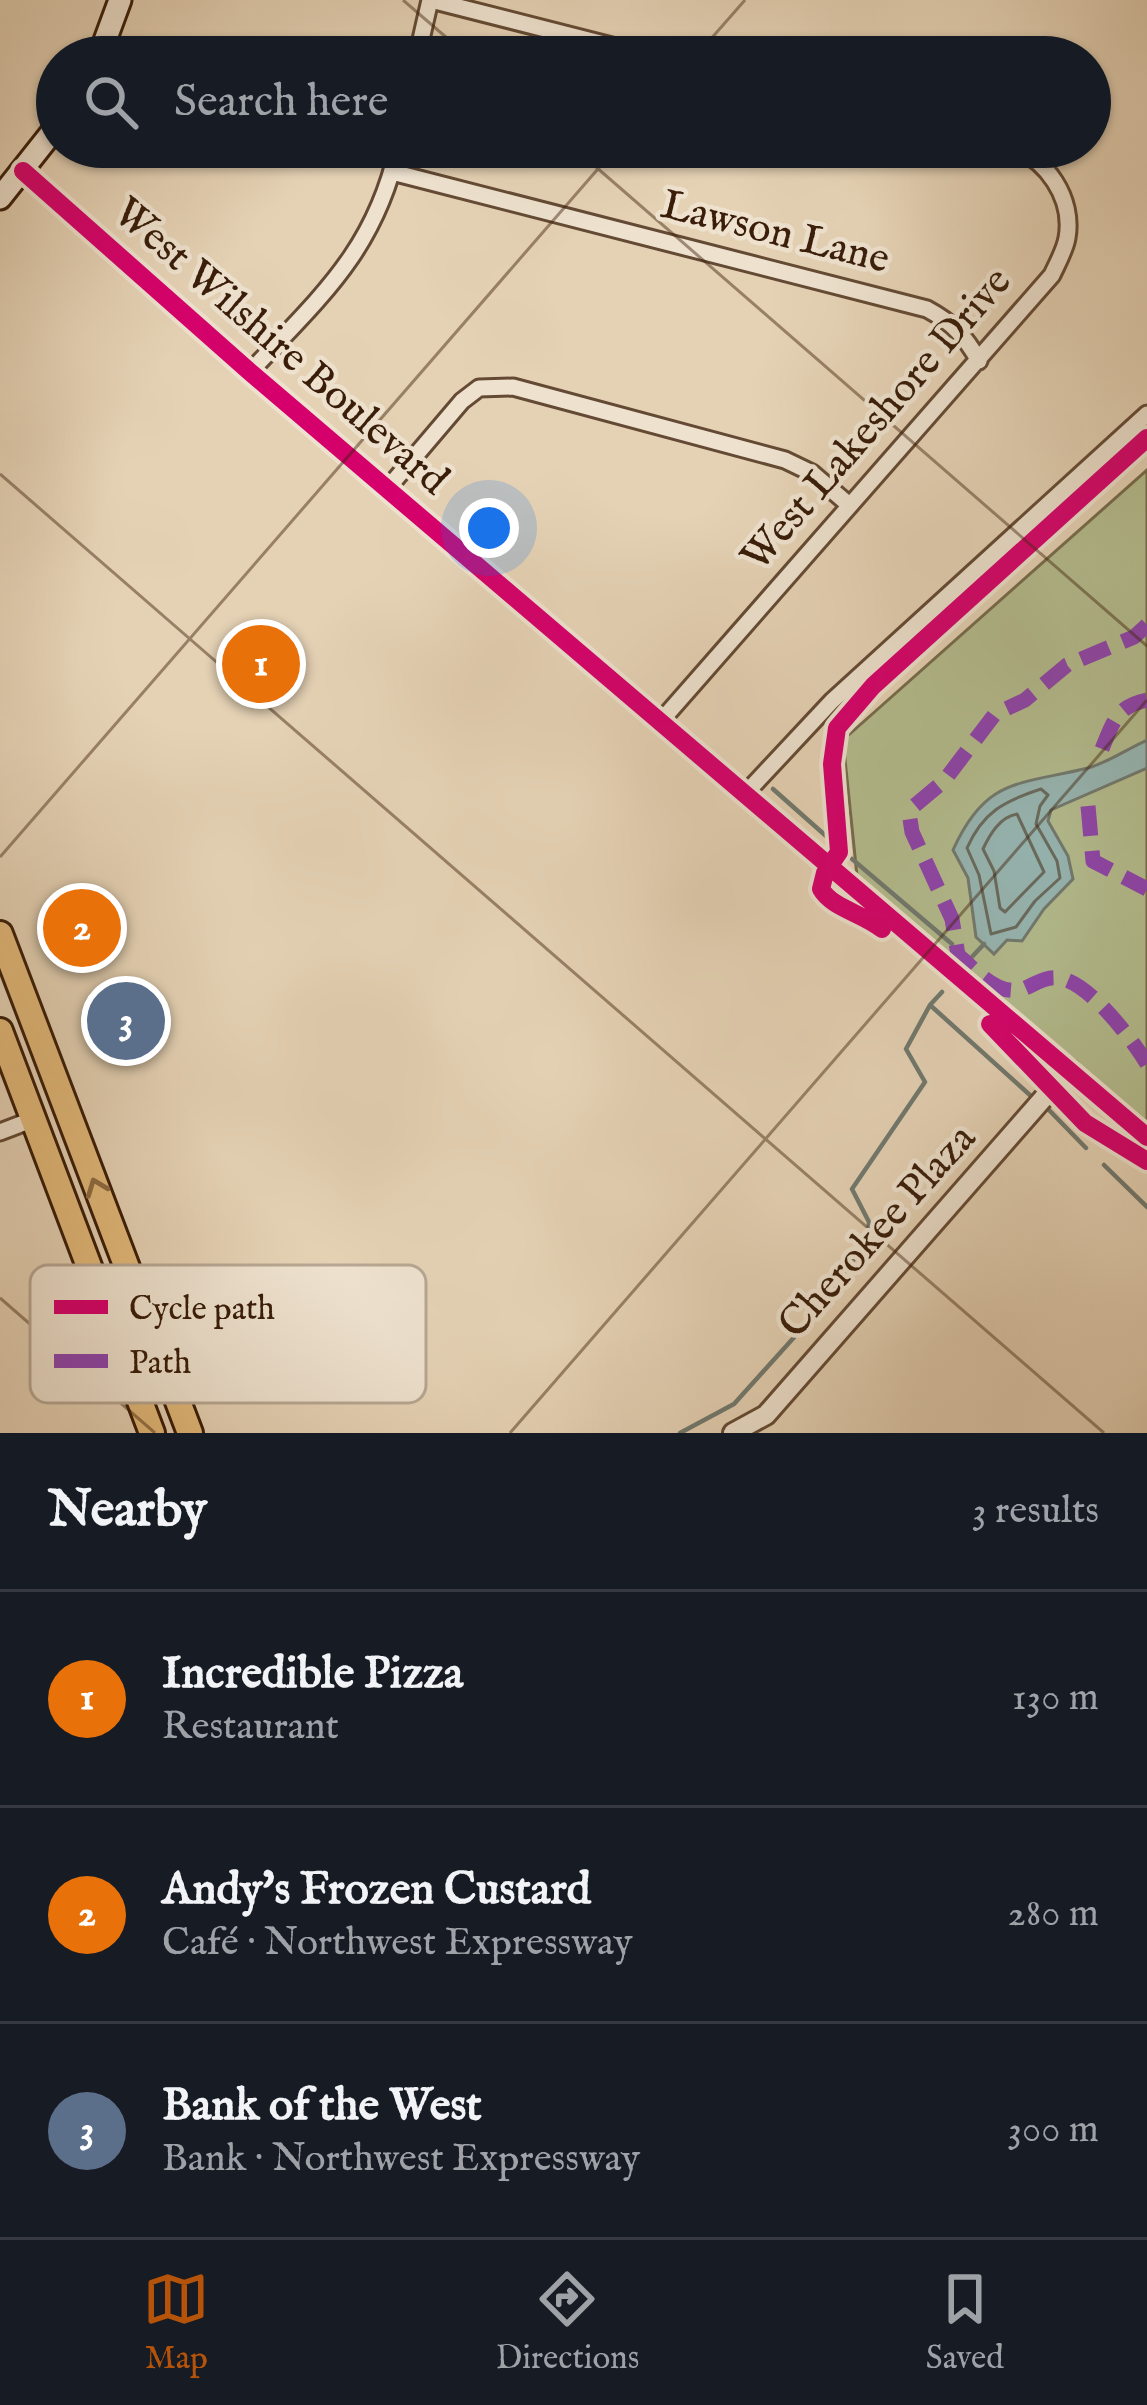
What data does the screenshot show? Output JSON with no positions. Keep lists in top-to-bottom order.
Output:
{
  "streets": {
    "street": [
      "Lawson Lane",
      "West Wilshire Boulevard",
      "West Lakeshore Drive",
      "Cherokee Plaza"
    ]
  },
  "crossings": [
    ["Lawson Lane", "West Lakeshore Drive"],
    ["West Wilshire Boulevard", "West Lakeshore Drive"],
    ["West Wilshire Boulevard", "Cherokee Plaza"]
  ],
  "legend": ["Cycle path", "Path"],
  "page": {
    "search": "Search here",
    "pins": ["1", "2", "3"],
    "heading": ["Nearby", "3 results"],
    "list": [
      {
        "mark": "1",
        "name": "Incredible Pizza",
        "note": "Restaurant",
        "value": "130 m"
      },
      {
        "mark": "2",
        "name": "Andy's Frozen Custard",
        "note": "Café · Northwest Expressway",
        "value": "280 m"
      },
      {
        "mark": "3",
        "name": "Bank of the West",
        "note": "Bank · Northwest Expressway",
        "value": "300 m"
      }
    ],
    "nav": ["Map", "Directions", "Saved"]
  }
}
